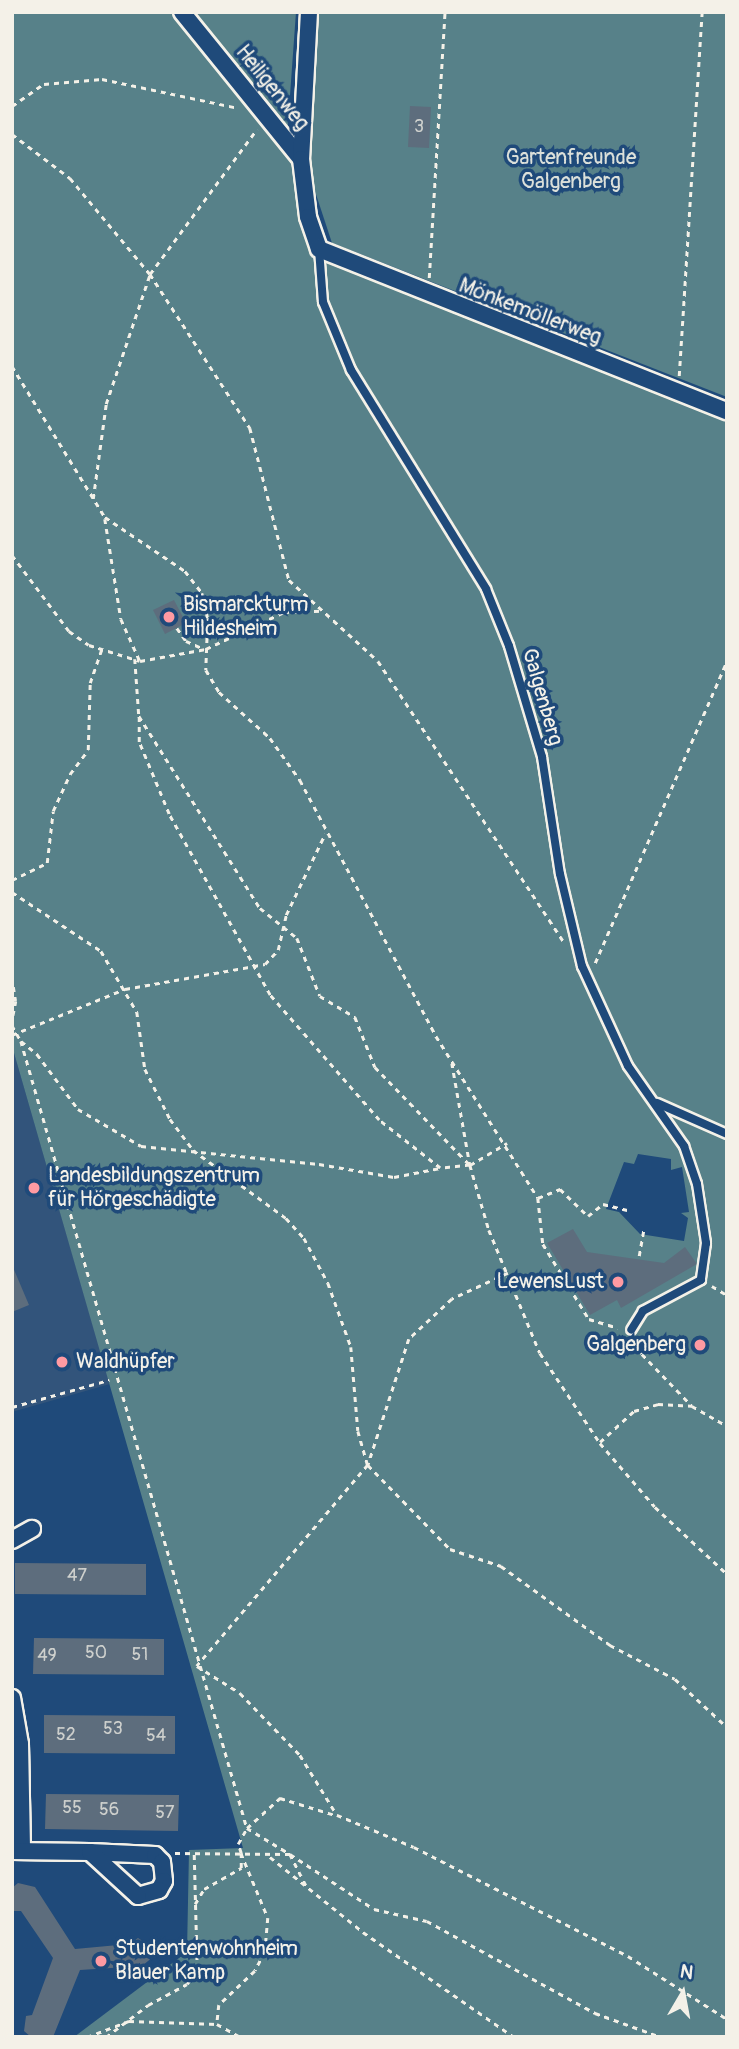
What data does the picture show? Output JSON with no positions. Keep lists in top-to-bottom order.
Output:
{
  "streets": {
    "street": ["Heiligenweg", "Mönkemöllerweg"],
    "lane": ["Galgenberg"]
  },
  "crossings": [
    ["Mönkemöllerweg", "Galgenberg"]
  ],
  "parks": ["Gartenfreunde Galgenberg"],
  "places": [
    "Bismarckturm Hildesheim",
    "Landesbildungszentrum für Hörgeschädigte",
    "LewensLust",
    "Galgenberg",
    "Waldhüpfer",
    "Studentenwohnheim Blauer Kamp"
  ],
  "house_numbers": [
    "3",
    "47",
    "50",
    "51",
    "49",
    "53",
    "52",
    "54",
    "55",
    "56",
    "57"
  ],
  "north": "top"
}
